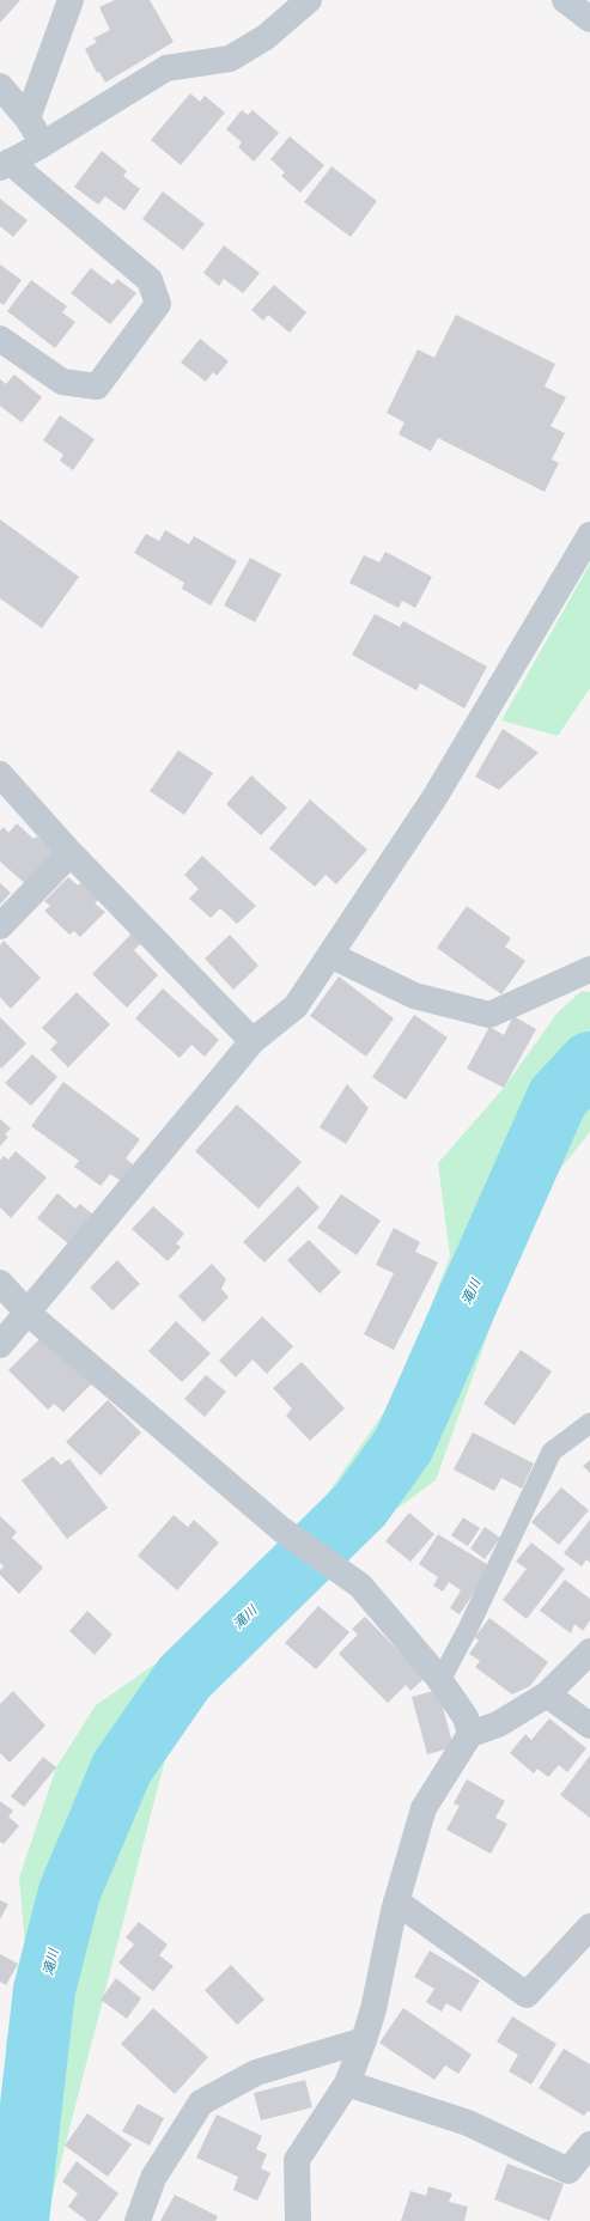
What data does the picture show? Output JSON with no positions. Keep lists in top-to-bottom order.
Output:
{
  "water": ["滝川"]
}
